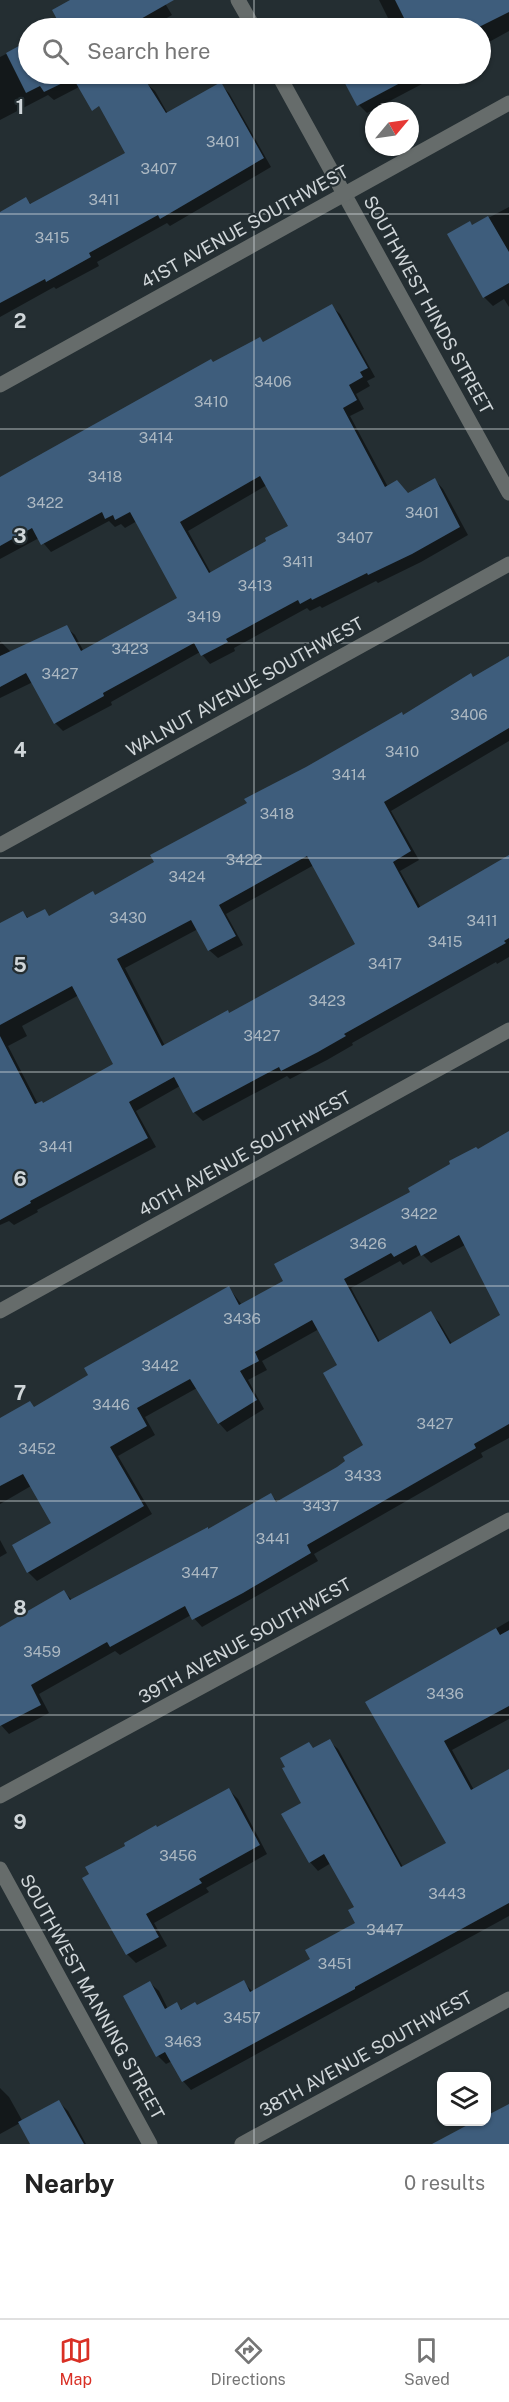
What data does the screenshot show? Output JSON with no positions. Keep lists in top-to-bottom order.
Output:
{
  "streets": {
    "street": [
      "41ST AVENUE SOUTHWEST",
      "SOUTHWEST HINDS STREET",
      "WALNUT AVENUE SOUTHWEST",
      "40TH AVENUE SOUTHWEST",
      "39TH AVENUE SOUTHWEST",
      "SOUTHWEST MANNING STREET",
      "38TH AVENUE SOUTHWEST"
    ]
  },
  "crossings": [
    ["41ST AVENUE SOUTHWEST", "SOUTHWEST HINDS STREET"]
  ],
  "house_numbers": [
    "3401",
    "3407",
    "3411",
    "3415",
    "3406",
    "3410",
    "3414",
    "3418",
    "3422",
    "3401",
    "3407",
    "3411",
    "3413",
    "3419",
    "3423",
    "3427",
    "3406",
    "3410",
    "3414",
    "3418",
    "3422",
    "3424",
    "3430",
    "3411",
    "3415",
    "3417",
    "3423",
    "3427",
    "3441",
    "3422",
    "3426",
    "3436",
    "3442",
    "3446",
    "3427",
    "3452",
    "3433",
    "3437",
    "3441",
    "3447",
    "3459",
    "3436",
    "3456",
    "3443",
    "3447",
    "3451",
    "3457",
    "3463"
  ],
  "north": "top right",
  "page": {
    "search": "Search here",
    "heading": ["Nearby", "0 results"],
    "nav": ["Map", "Directions", "Saved"]
  },
  "grid": {
    "rows": [
      "1",
      "2",
      "3",
      "4",
      "5",
      "6",
      "7",
      "8",
      "9"
    ]
  }
}
